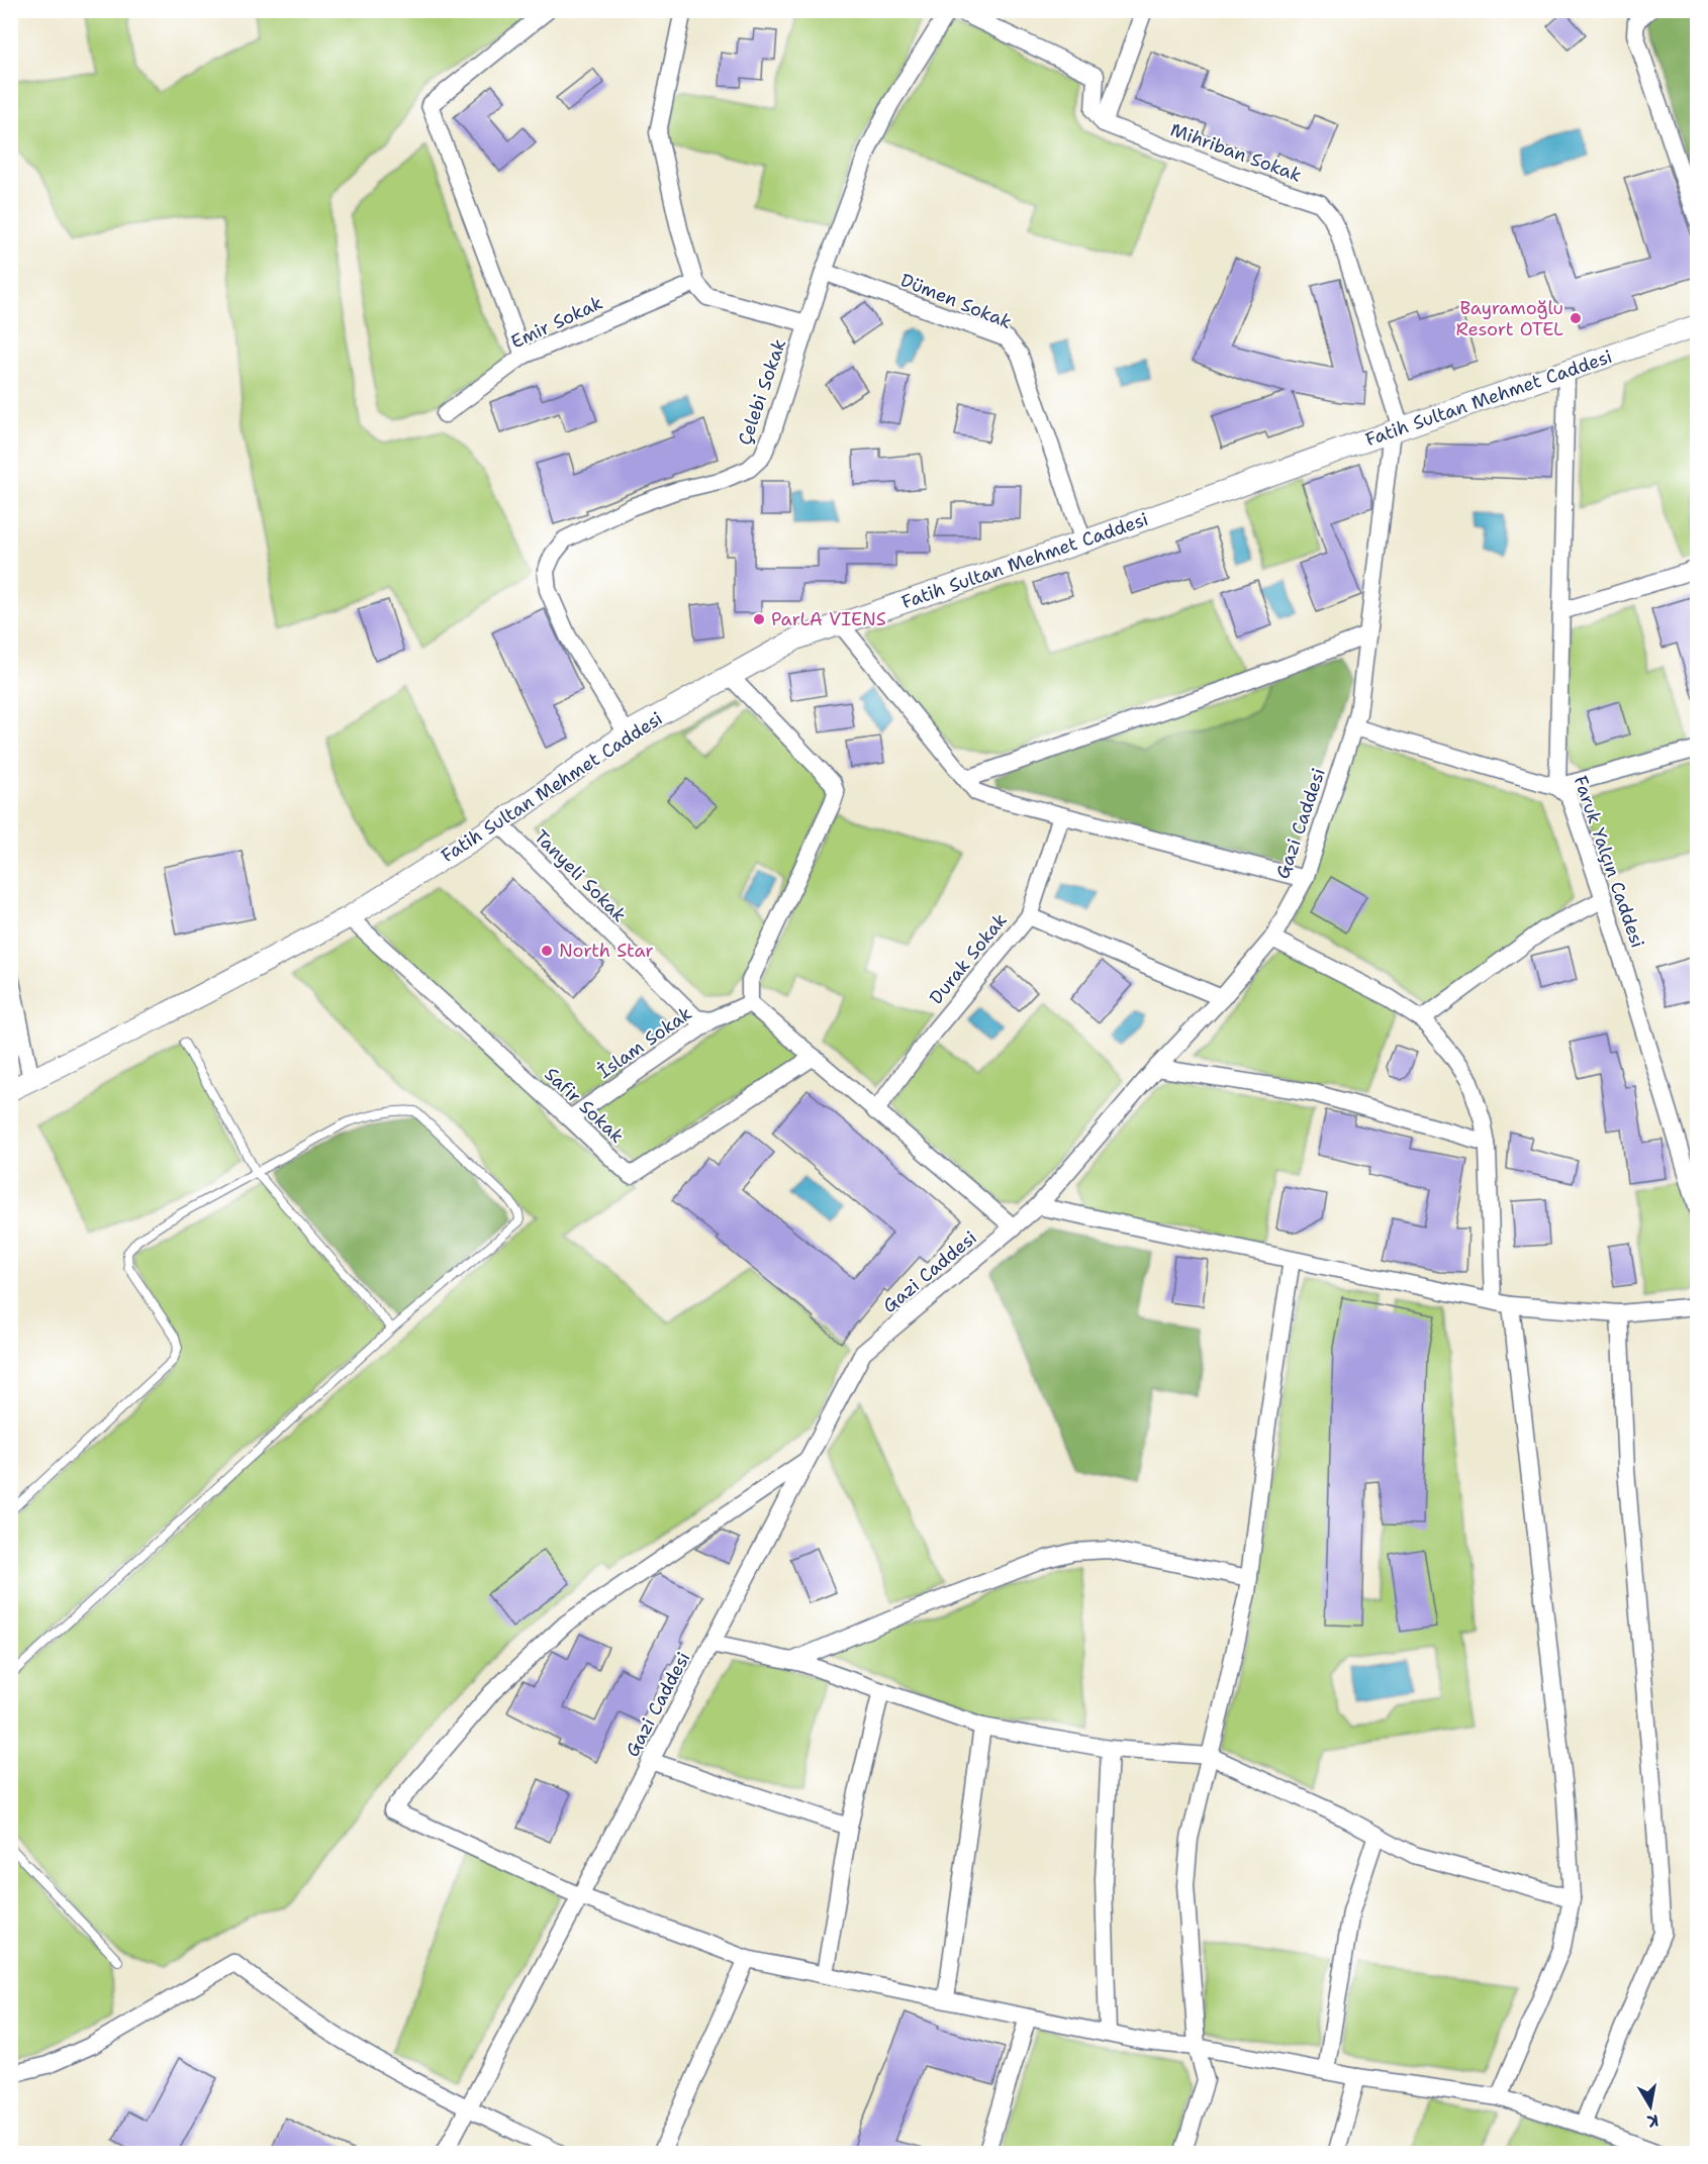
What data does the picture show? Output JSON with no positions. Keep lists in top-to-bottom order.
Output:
{
  "streets": {
    "street": [
      "Mihriban Sokak",
      "Dümen Sokak",
      "Emir Sokak",
      "Çelebi Sokak",
      "Fatih Sultan Mehmet Caddesi",
      "Gazi Caddesi",
      "Faruk Yalçın Caddesi",
      "Tanyeli Sokak",
      "Durak Sokak",
      "İslam Sokak",
      "Safir Sokak"
    ]
  },
  "crossings": [
    ["Mihriban Sokak", "Fatih Sultan Mehmet Caddesi"],
    ["Mihriban Sokak", "Gazi Caddesi"],
    ["Dümen Sokak", "Çelebi Sokak"],
    ["Dümen Sokak", "Fatih Sultan Mehmet Caddesi"],
    ["Çelebi Sokak", "Fatih Sultan Mehmet Caddesi"],
    ["Fatih Sultan Mehmet Caddesi", "Gazi Caddesi"],
    ["Fatih Sultan Mehmet Caddesi", "Faruk Yalçın Caddesi"],
    ["Fatih Sultan Mehmet Caddesi", "Tanyeli Sokak"],
    ["Fatih Sultan Mehmet Caddesi", "Safir Sokak"],
    ["Tanyeli Sokak", "İslam Sokak"],
    ["İslam Sokak", "Safir Sokak"]
  ],
  "places": ["Bayramoğlu Resort OTEL", "ParLA VIENS", "North Star"],
  "north": "bottom"
}
